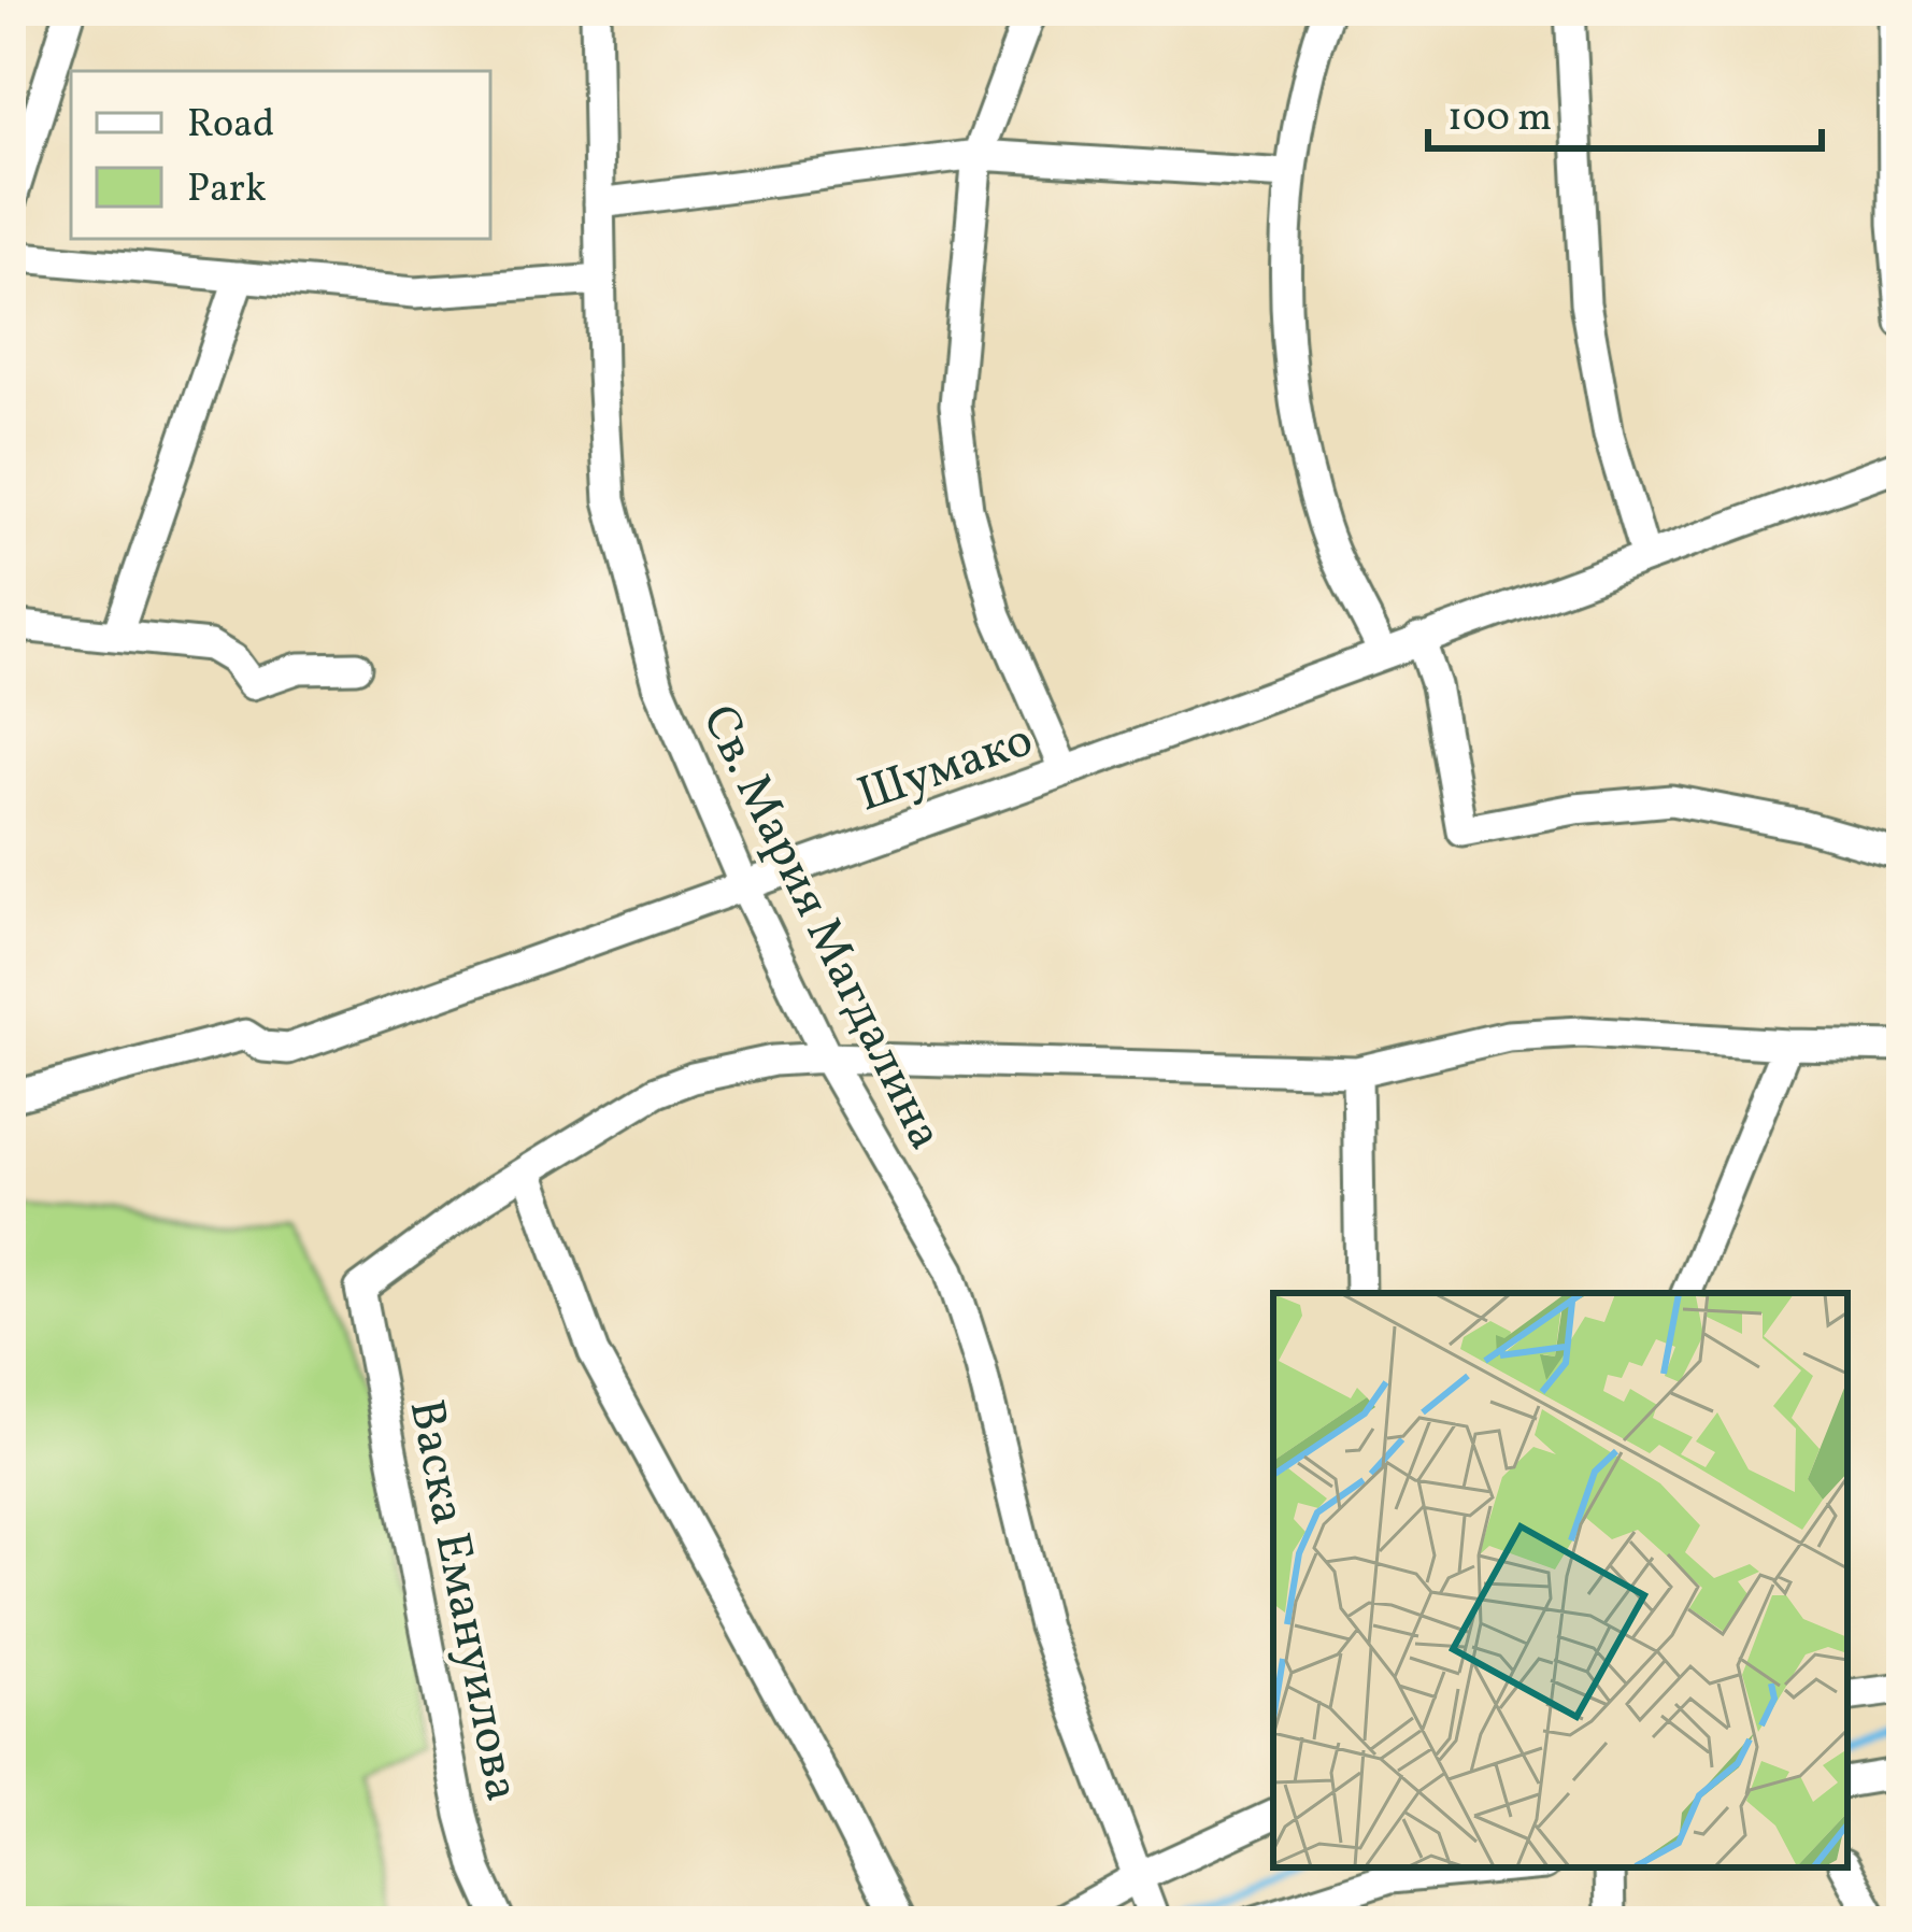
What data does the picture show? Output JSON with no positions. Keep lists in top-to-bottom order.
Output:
{
  "streets": {
    "street": ["Шумако", "Св. Мария Магдалина", "Васка Емануилова"]
  },
  "crossings": [
    ["Шумако", "Св. Мария Магдалина"]
  ],
  "legend": ["Road", "Park"],
  "scale_bar": "100 m"
}
